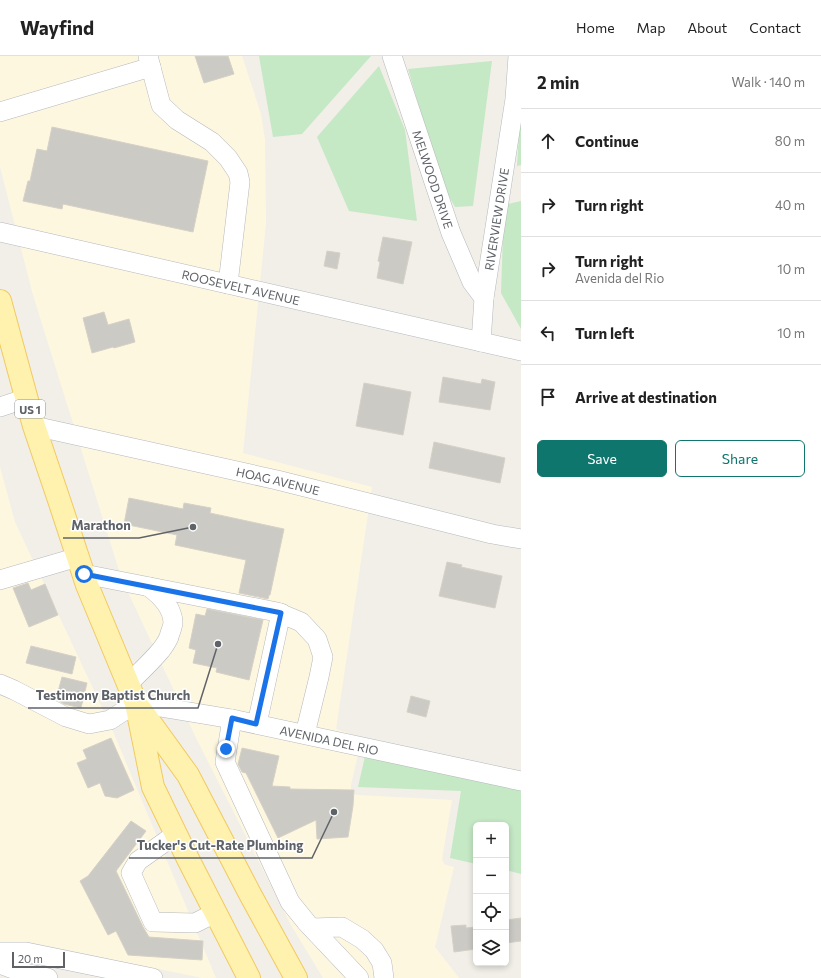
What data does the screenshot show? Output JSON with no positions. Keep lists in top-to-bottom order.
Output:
{
  "streets": {
    "main road": ["US 1"],
    "street": [
      "MELWOOD DRIVE",
      "RIVERVIEW DRIVE",
      "ROOSEVELT AVENUE",
      "HOAG AVENUE",
      "AVENIDA DEL RIO"
    ]
  },
  "crossings": [
    ["MELWOOD DRIVE", "RIVERVIEW DRIVE"],
    ["RIVERVIEW DRIVE", "ROOSEVELT AVENUE"],
    ["US 1", "HOAG AVENUE"],
    ["US 1", "AVENIDA DEL RIO"]
  ],
  "places": ["Marathon", "Testimony Baptist Church", "Tucker's Cut-Rate Plumbing"],
  "scale_bar": "20 m",
  "page": {
    "header": "Wayfind",
    "nav": [
      "Home",
      "Map",
      "About",
      "Contact"
    ],
    "heading": ["2 min", "Walk · 140 m"],
    "list": [
      ["Continue", "80 m"],
      ["Turn right", "40 m"],
      ["Turn right", "Avenida del Rio", "10 m"],
      ["Turn left", "10 m"],
      "Arrive at destination"
    ],
    "buttons": ["Save", "Share"],
    "map_buttons": ["+", "−"],
    "scale": "20 m"
  }
}
